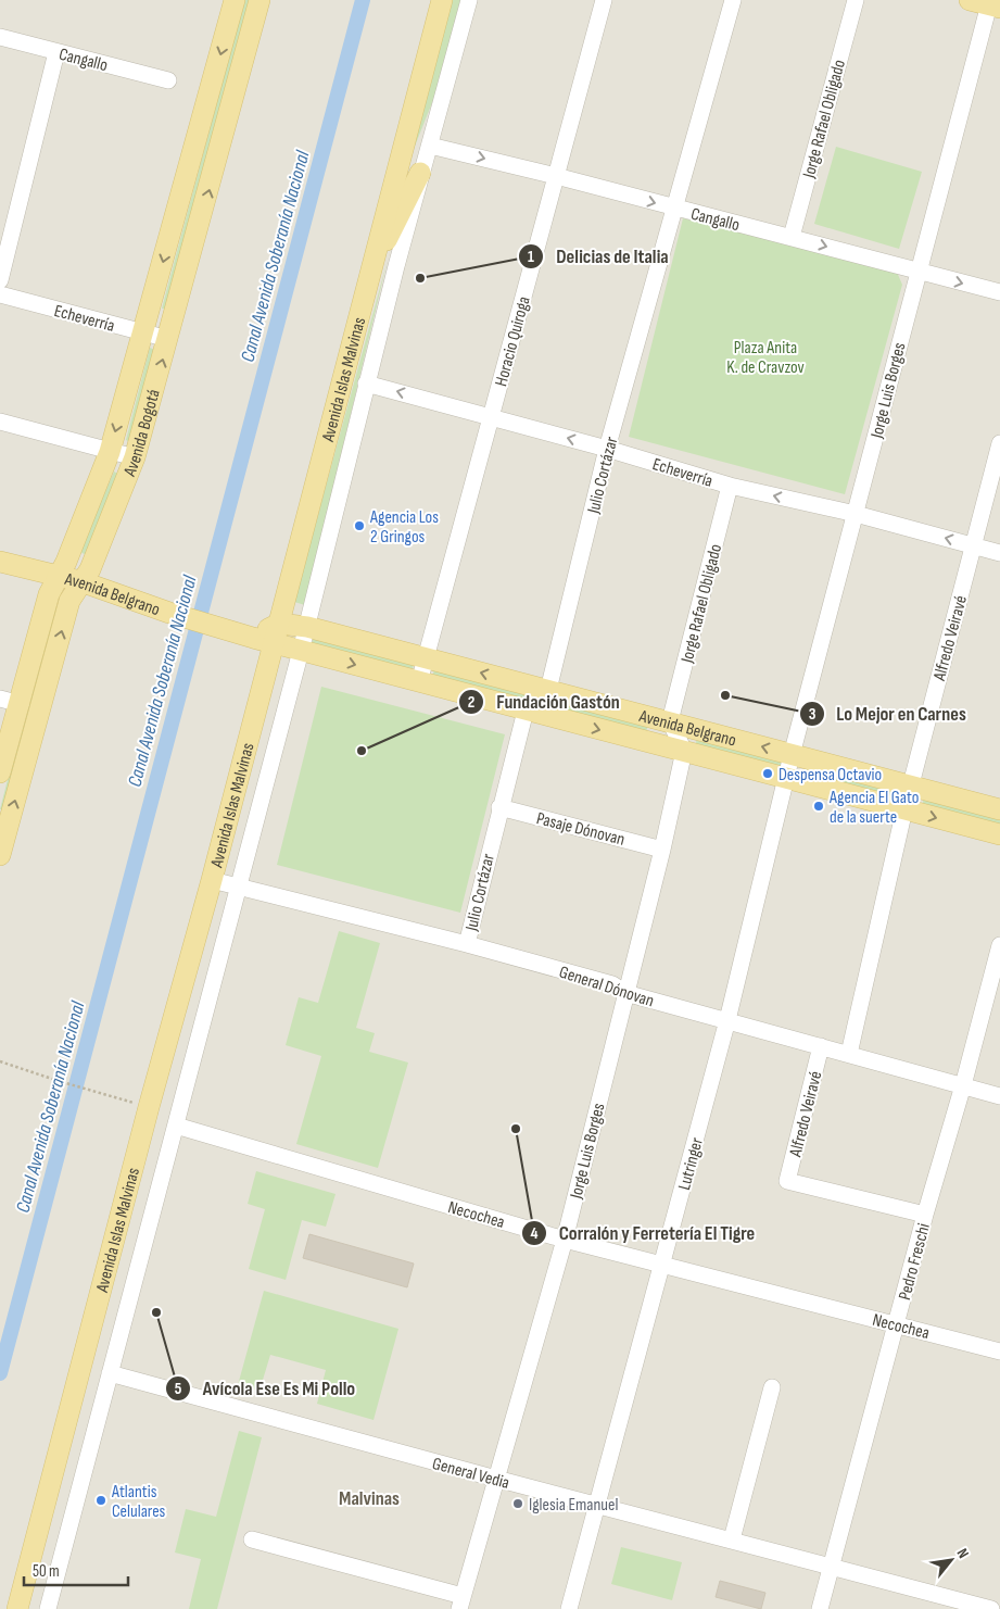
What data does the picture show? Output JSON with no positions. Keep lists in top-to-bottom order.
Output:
{
  "streets": {
    "main road": ["Avenida Islas Malvinas", "Avenida Bogotá", "Avenida Belgrano"],
    "street": [
      "Cangallo",
      "Jorge Rafael Obligado",
      "Echeverría",
      "Horacio Quiroga",
      "Jorge Luis Borges",
      "Julio Cortázar",
      "Alfredo Veiravé",
      "Pasaje Dónovan",
      "General Dónovan",
      "Lutringer",
      "Necochea",
      "Pedro Freschi",
      "General Vedia"
    ]
  },
  "crossings": [
    ["Cangallo", "Jorge Rafael Obligado"],
    ["Cangallo", "Horacio Quiroga"],
    ["Cangallo", "Avenida Islas Malvinas"],
    ["Cangallo", "Jorge Luis Borges"],
    ["Cangallo", "Julio Cortázar"],
    ["Jorge Rafael Obligado", "Echeverría"],
    ["Jorge Rafael Obligado", "Avenida Belgrano"],
    ["Echeverría", "Horacio Quiroga"],
    ["Echeverría", "Avenida Islas Malvinas"],
    ["Echeverría", "Jorge Luis Borges"],
    ["Echeverría", "Avenida Bogotá"],
    ["Echeverría", "Julio Cortázar"],
    ["Echeverría", "Alfredo Veiravé"],
    ["Horacio Quiroga", "Avenida Belgrano"],
    ["Avenida Islas Malvinas", "Avenida Belgrano"],
    ["Avenida Islas Malvinas", "General Dónovan"],
    ["Avenida Islas Malvinas", "Necochea"],
    ["Avenida Islas Malvinas", "General Vedia"],
    ["Jorge Luis Borges", "Avenida Belgrano"],
    ["Jorge Luis Borges", "Pasaje Dónovan"],
    ["Jorge Luis Borges", "General Dónovan"],
    ["Jorge Luis Borges", "Lutringer"],
    ["Jorge Luis Borges", "Necochea"],
    ["Jorge Luis Borges", "General Vedia"],
    ["Avenida Bogotá", "Avenida Belgrano"],
    ["Julio Cortázar", "Avenida Belgrano"],
    ["Julio Cortázar", "Pasaje Dónovan"],
    ["Julio Cortázar", "General Dónovan"],
    ["Avenida Belgrano", "Alfredo Veiravé"],
    ["Avenida Belgrano", "Lutringer"],
    ["Alfredo Veiravé", "General Dónovan"],
    ["Alfredo Veiravé", "Pedro Freschi"],
    ["General Dónovan", "Lutringer"],
    ["General Dónovan", "Pedro Freschi"],
    ["Lutringer", "Necochea"],
    ["Lutringer", "General Vedia"],
    ["Necochea", "Pedro Freschi"],
    ["Pedro Freschi", "General Vedia"]
  ],
  "one_way": ["Cangallo", "Echeverría"],
  "districts": ["Malvinas"],
  "water": ["Canal Avenida Soberanía Nacional"],
  "parks": ["Plaza Anita K. de Cravzov"],
  "places": [
    "Delicias de Italia",
    "Agencia Los 2 Gringos",
    "Lo Mejor en Carnes",
    "Fundación Gastón",
    "Despensa Octavio",
    "Agencia El Gato de la suerte",
    "Corralón y Ferretería El Tigre",
    "Avícola Ese Es Mi Pollo",
    "Atlantis Celulares",
    "Iglesia Emanuel"
  ],
  "scale_bar": "50 m",
  "north": "top right"
}
